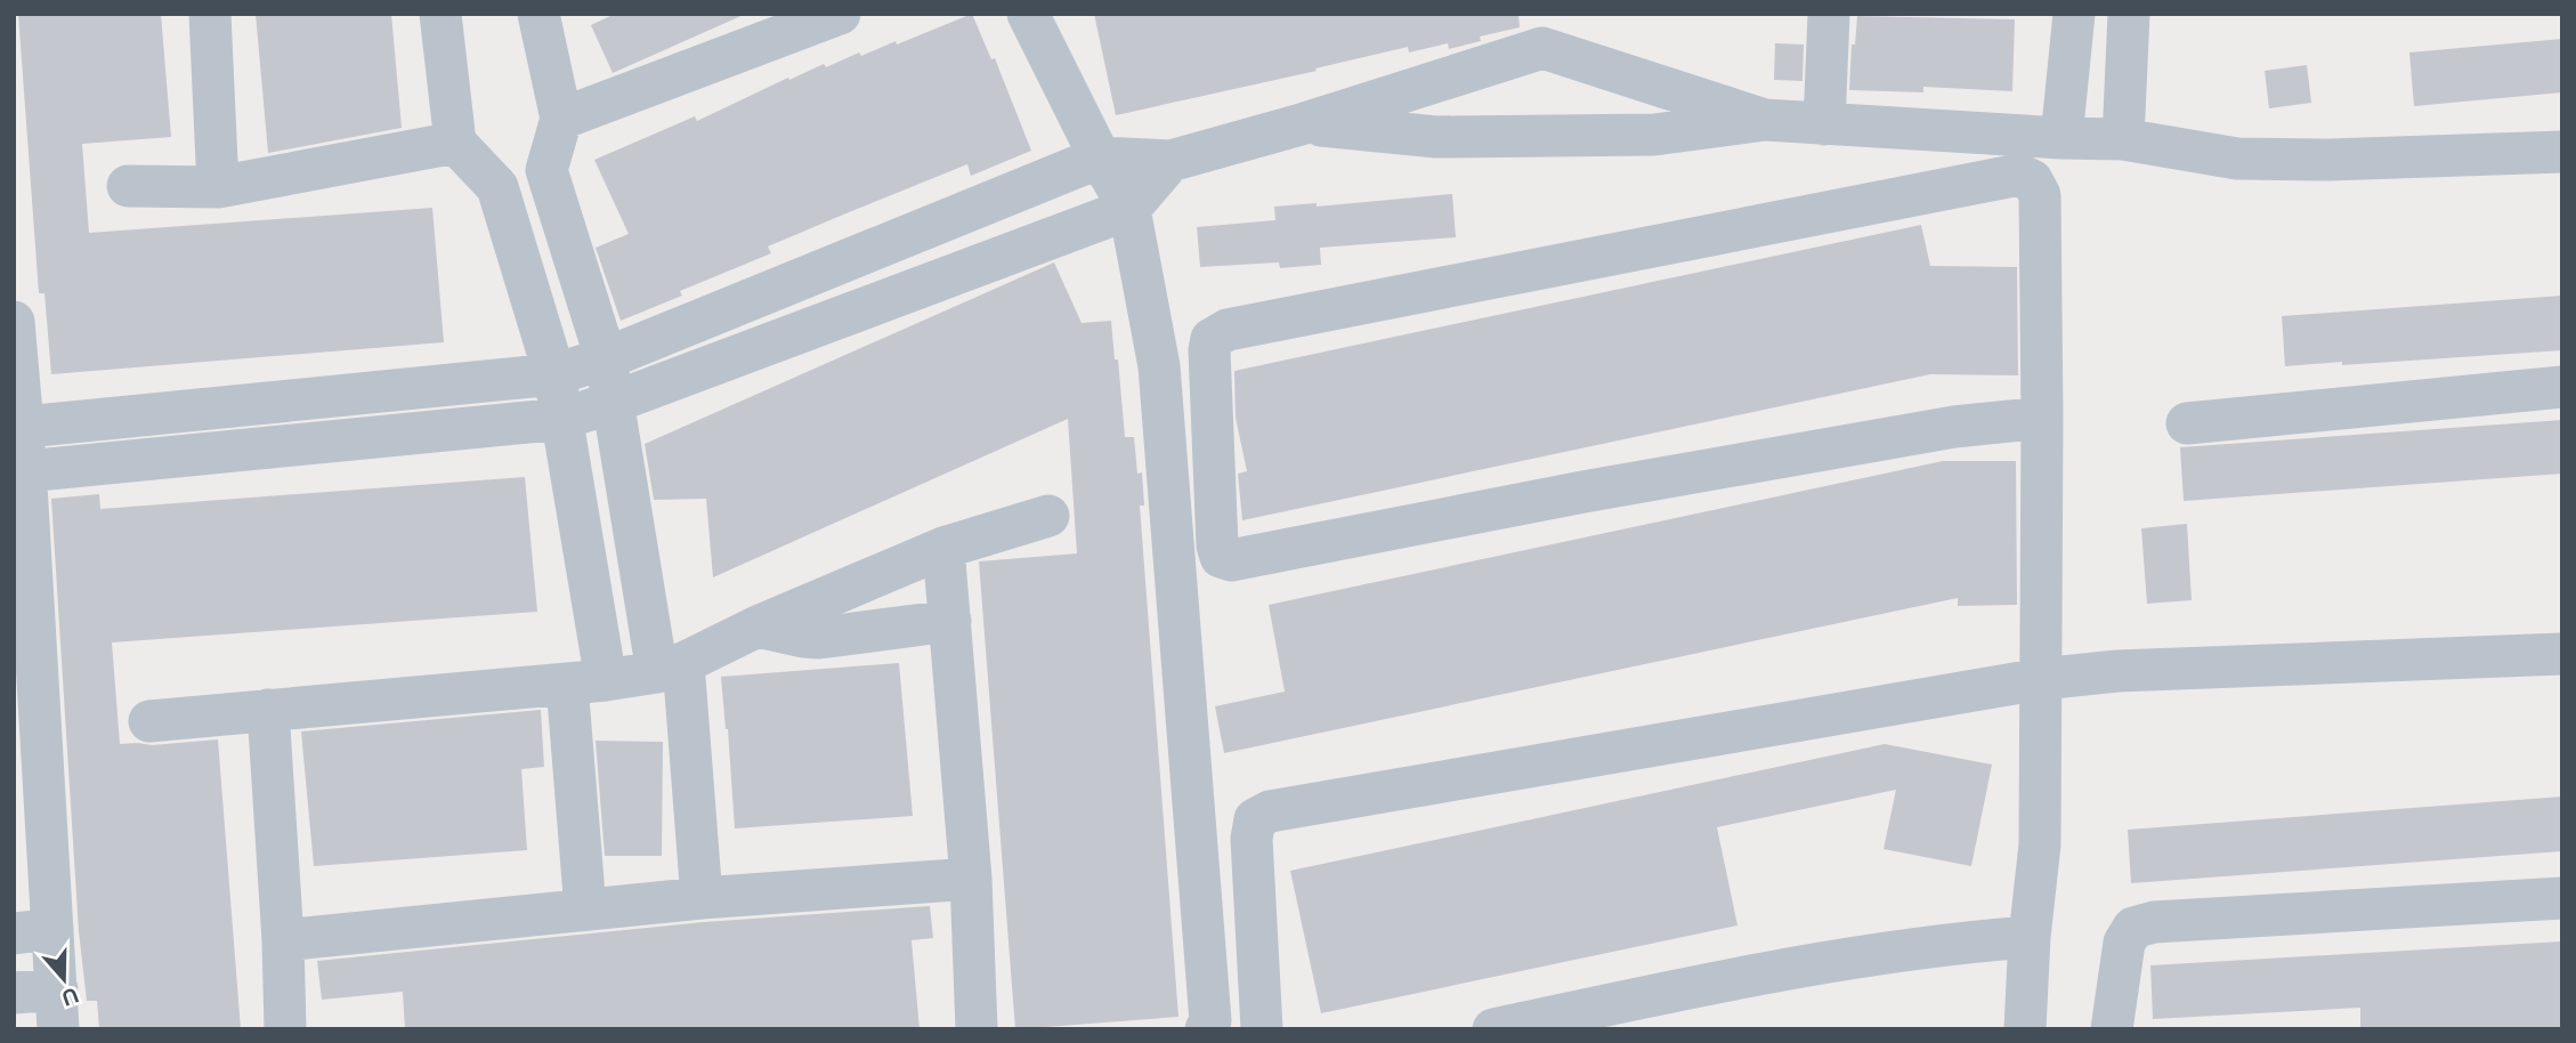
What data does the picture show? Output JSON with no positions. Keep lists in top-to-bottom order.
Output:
{
  "north": "bottom"
}
